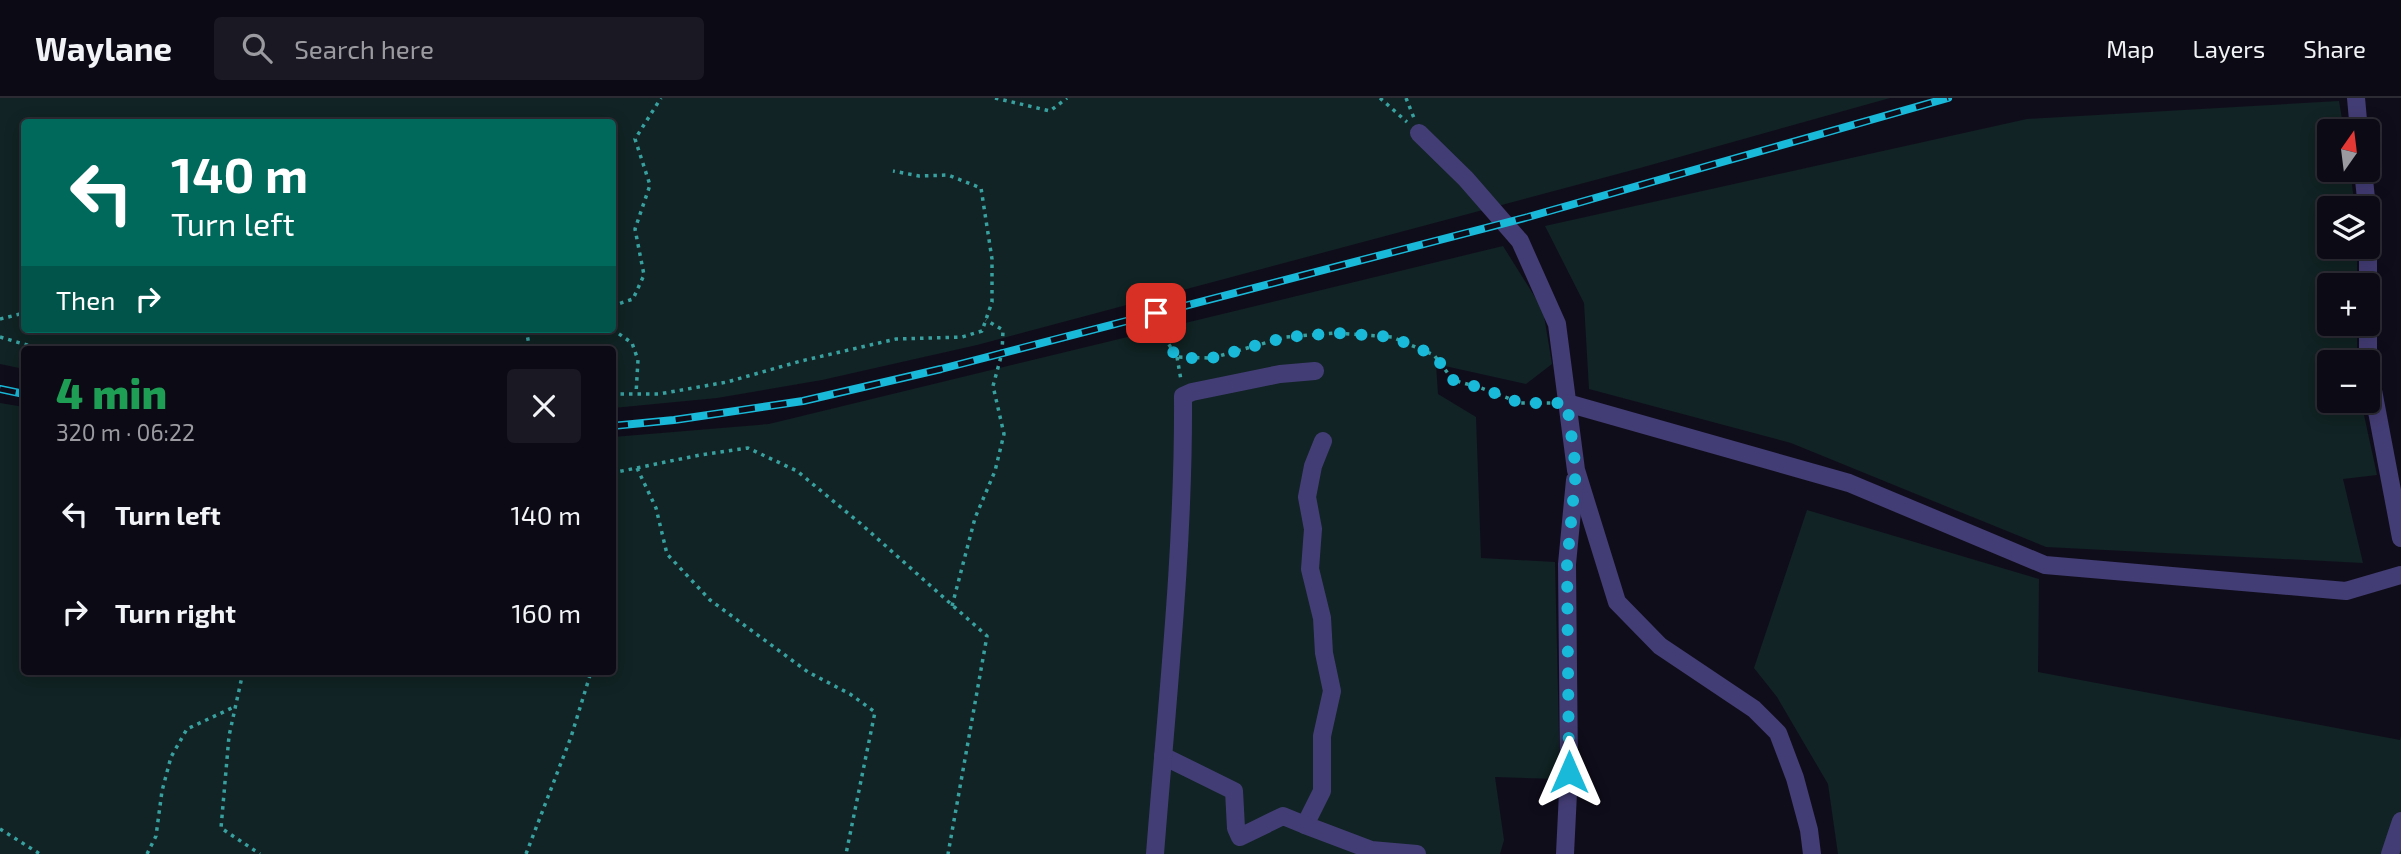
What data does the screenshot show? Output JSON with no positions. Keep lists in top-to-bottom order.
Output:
{
  "north": "top",
  "page": {
    "header": "Waylane",
    "search": "Search here",
    "nav": ["Map", "Layers", "Share"],
    "map_buttons": ["+", "−"],
    "turn": ["140 m", "Turn left"],
    "then": "Then",
    "heading": ["4 min", "320 m · 06:22"],
    "list": [
      {
        "name": "Turn left",
        "value": "140 m"
      },
      {
        "name": "Turn right",
        "value": "160 m"
      }
    ]
  }
}
